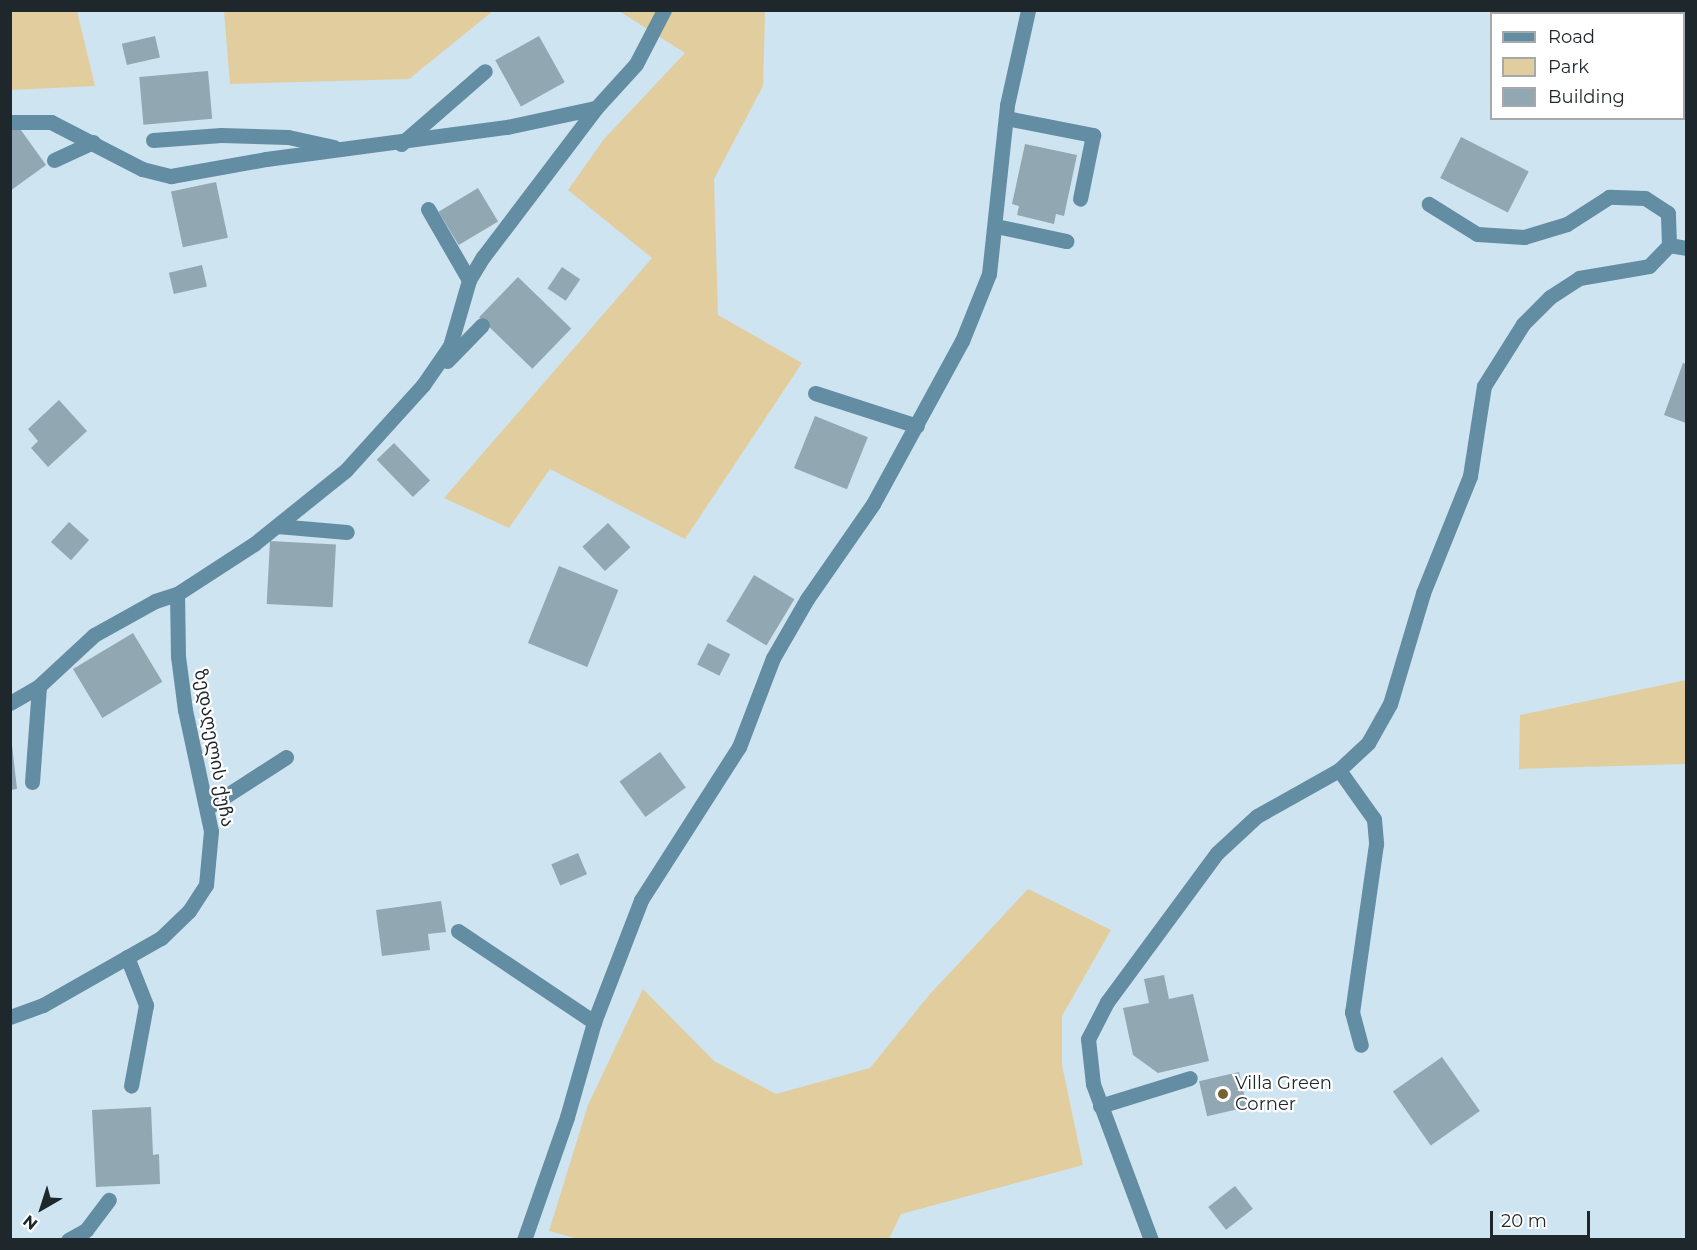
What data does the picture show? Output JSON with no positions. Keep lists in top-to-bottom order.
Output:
{
  "streets": {
    "street": ["ზედაღელის ქუჩა"]
  },
  "places": ["Villa Green Corner"],
  "legend": ["Road", "Park", "Building"],
  "scale_bar": "20 m",
  "north": "bottom left"
}
